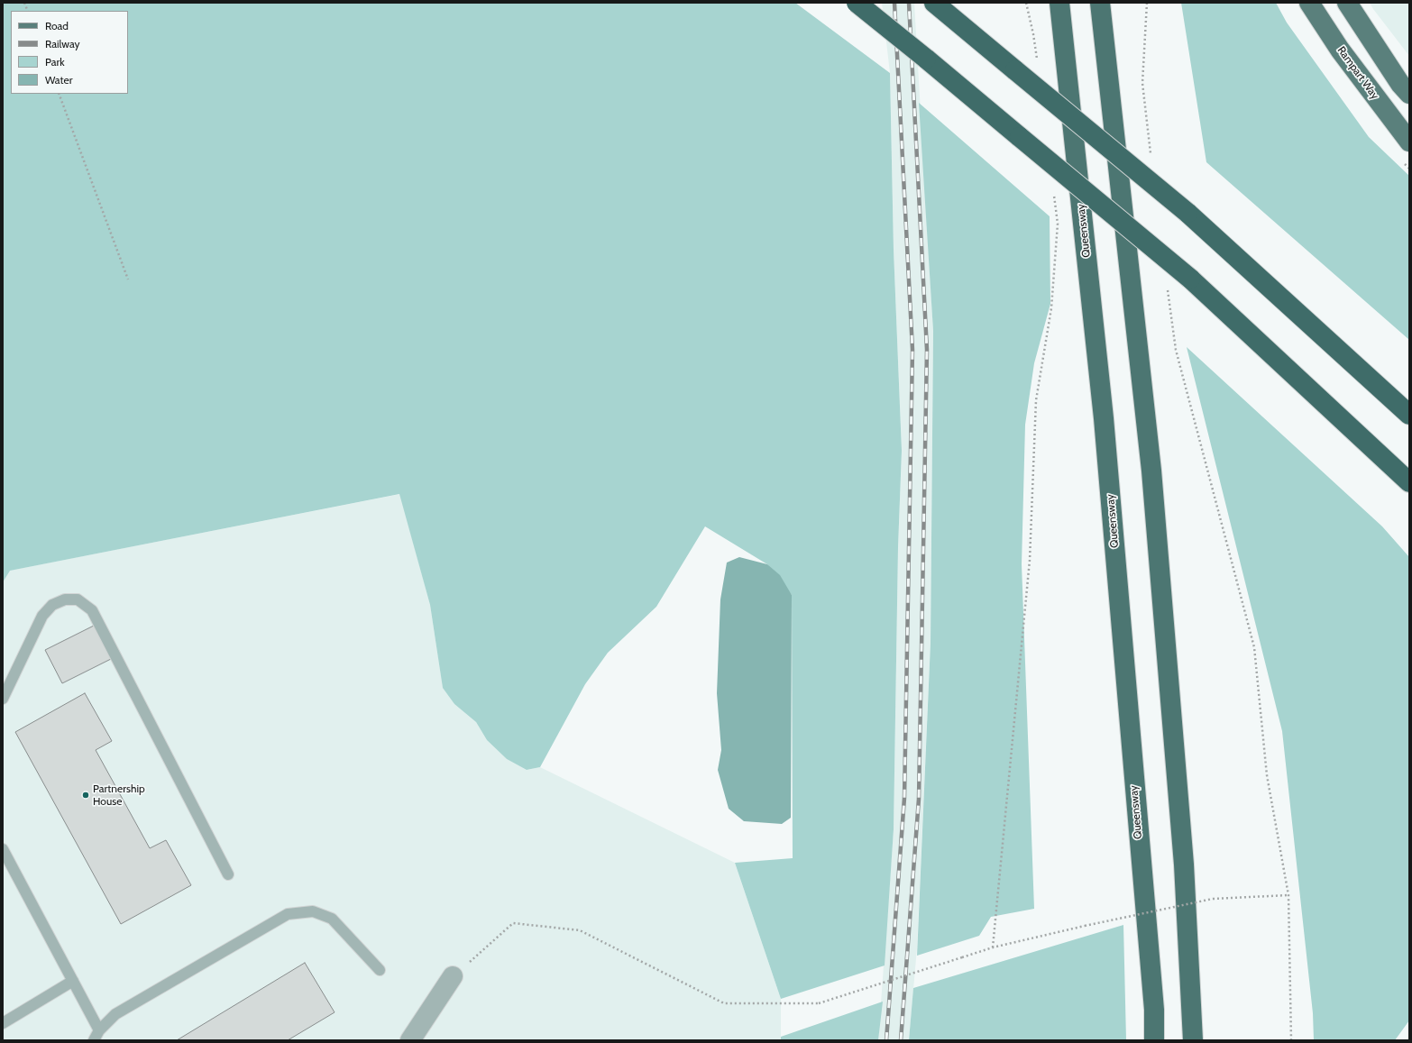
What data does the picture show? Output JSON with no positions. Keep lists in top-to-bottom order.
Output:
{
  "streets": {
    "highway": ["Queensway"],
    "main road": ["Rampart Way"]
  },
  "places": ["Partnership House"],
  "legend": [
    "Road",
    "Railway",
    "Park",
    "Water"
  ]
}
